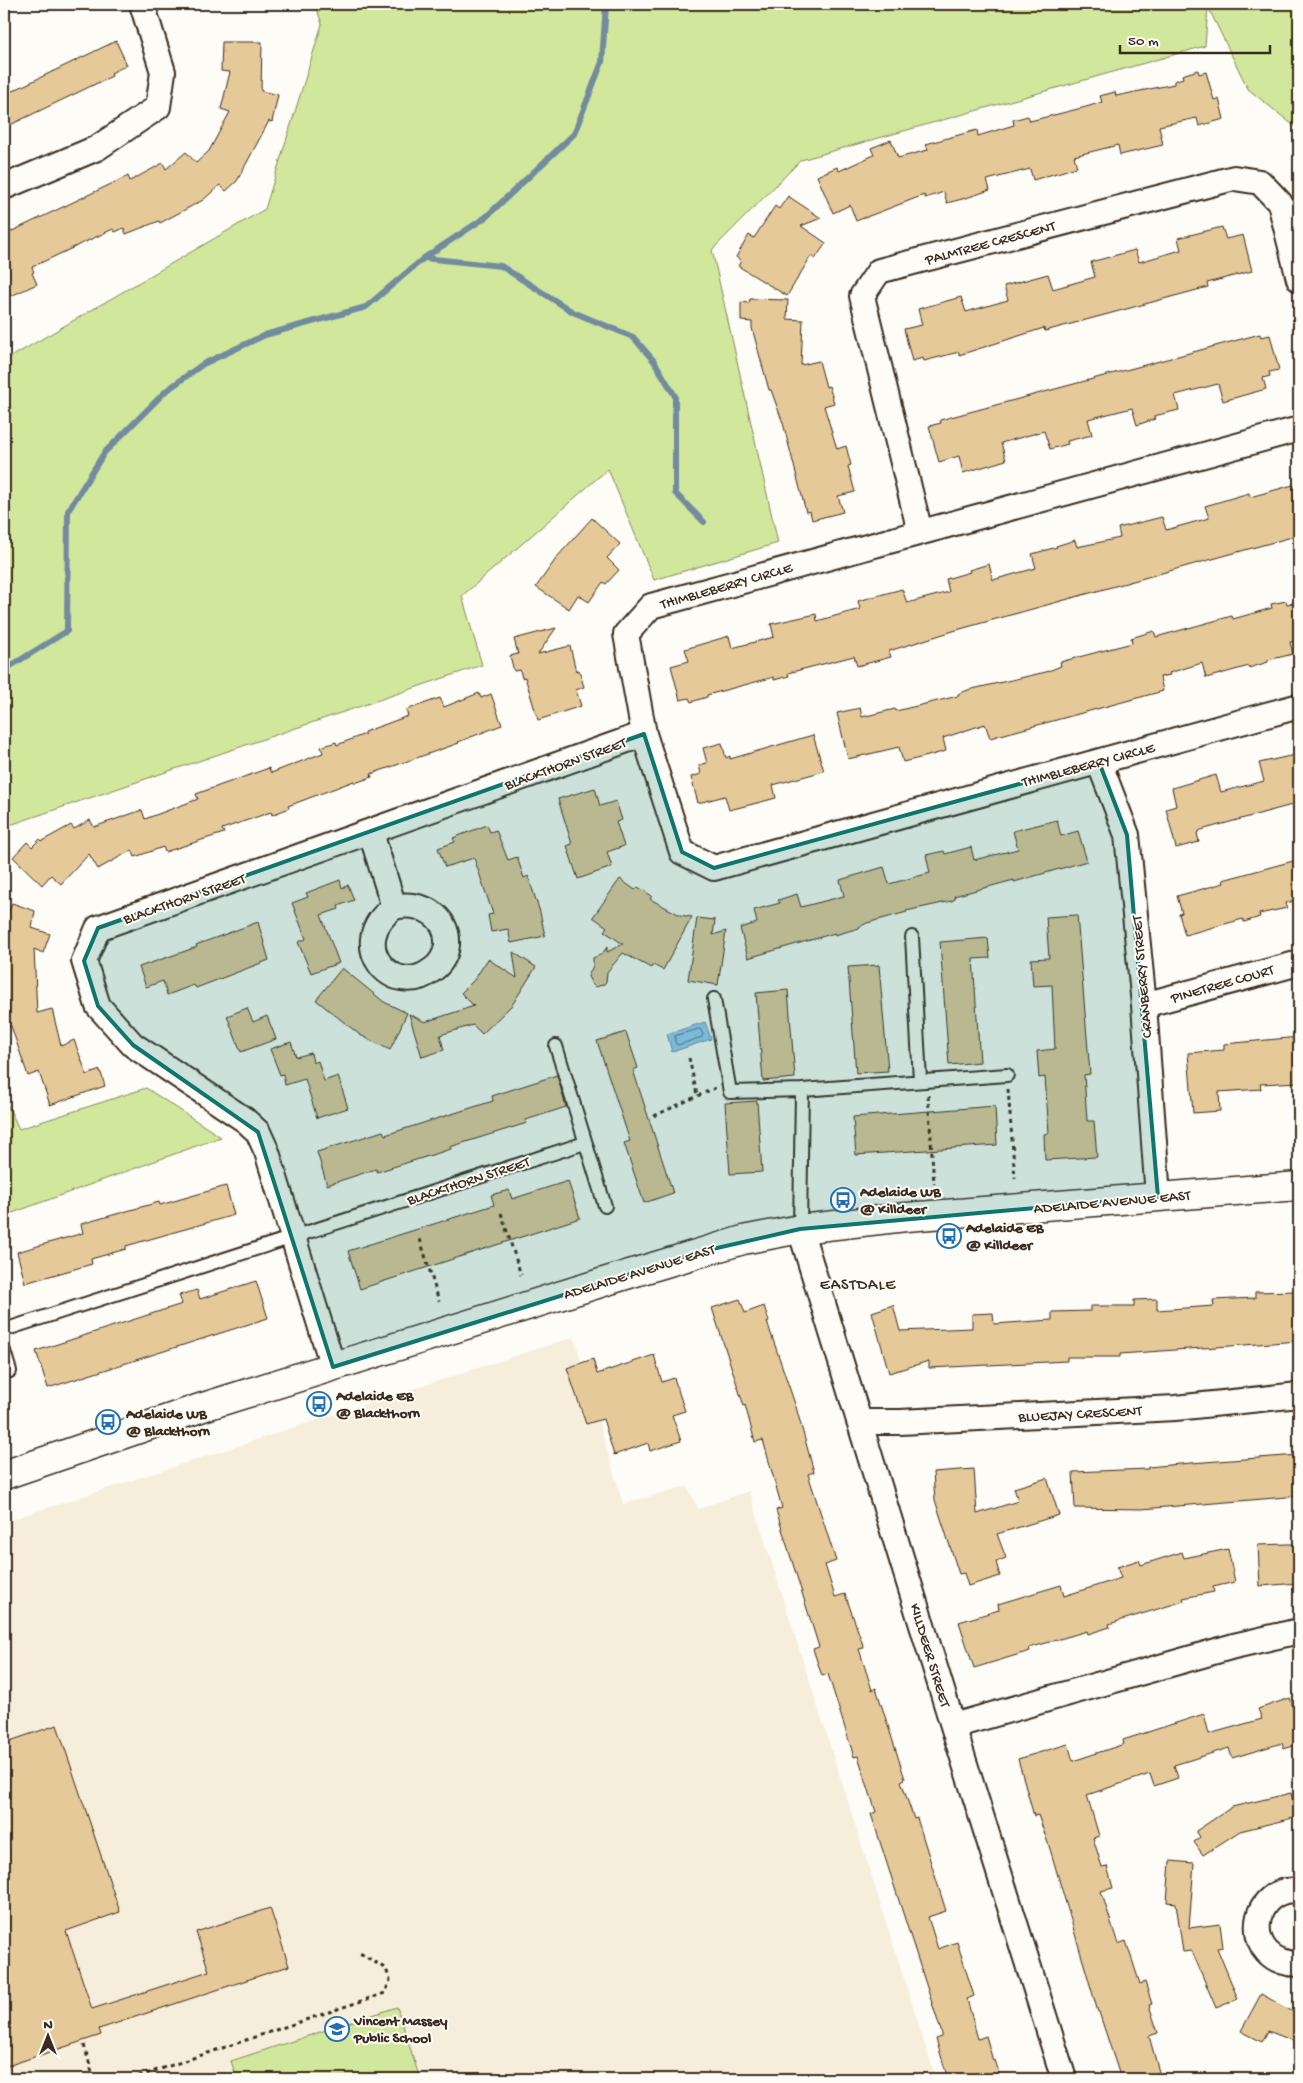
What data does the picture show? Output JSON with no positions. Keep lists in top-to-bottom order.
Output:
{
  "streets": {
    "main road": ["ADELAIDE AVENUE EAST"],
    "street": [
      "PALMTREE CRESCENT",
      "THIMBLEBERRY CIRCLE",
      "BLACKTHORN STREET",
      "CRANBERRY STREET",
      "PINETREE COURT",
      "BLUEJAY CRESCENT",
      "KILLDEER STREET"
    ]
  },
  "crossings": [
    ["PALMTREE CRESCENT", "THIMBLEBERRY CIRCLE"],
    ["THIMBLEBERRY CIRCLE", "BLACKTHORN STREET"],
    ["THIMBLEBERRY CIRCLE", "CRANBERRY STREET"],
    ["BLACKTHORN STREET", "ADELAIDE AVENUE EAST"],
    ["CRANBERRY STREET", "PINETREE COURT"],
    ["CRANBERRY STREET", "ADELAIDE AVENUE EAST"],
    ["ADELAIDE AVENUE EAST", "KILLDEER STREET"],
    ["BLUEJAY CRESCENT", "KILLDEER STREET"]
  ],
  "districts": ["EASTDALE"],
  "places": {
    "bus stop": [
      "Adelaide WB @ Killdeer",
      "Adelaide EB @ Killdeer",
      "Adelaide EB @ Blackthorn",
      "Adelaide WB @ Blackthorn"
    ],
    "school or university": ["Vincent Massey Public School"]
  },
  "scale_bar": "50 m",
  "north": "top"
}
